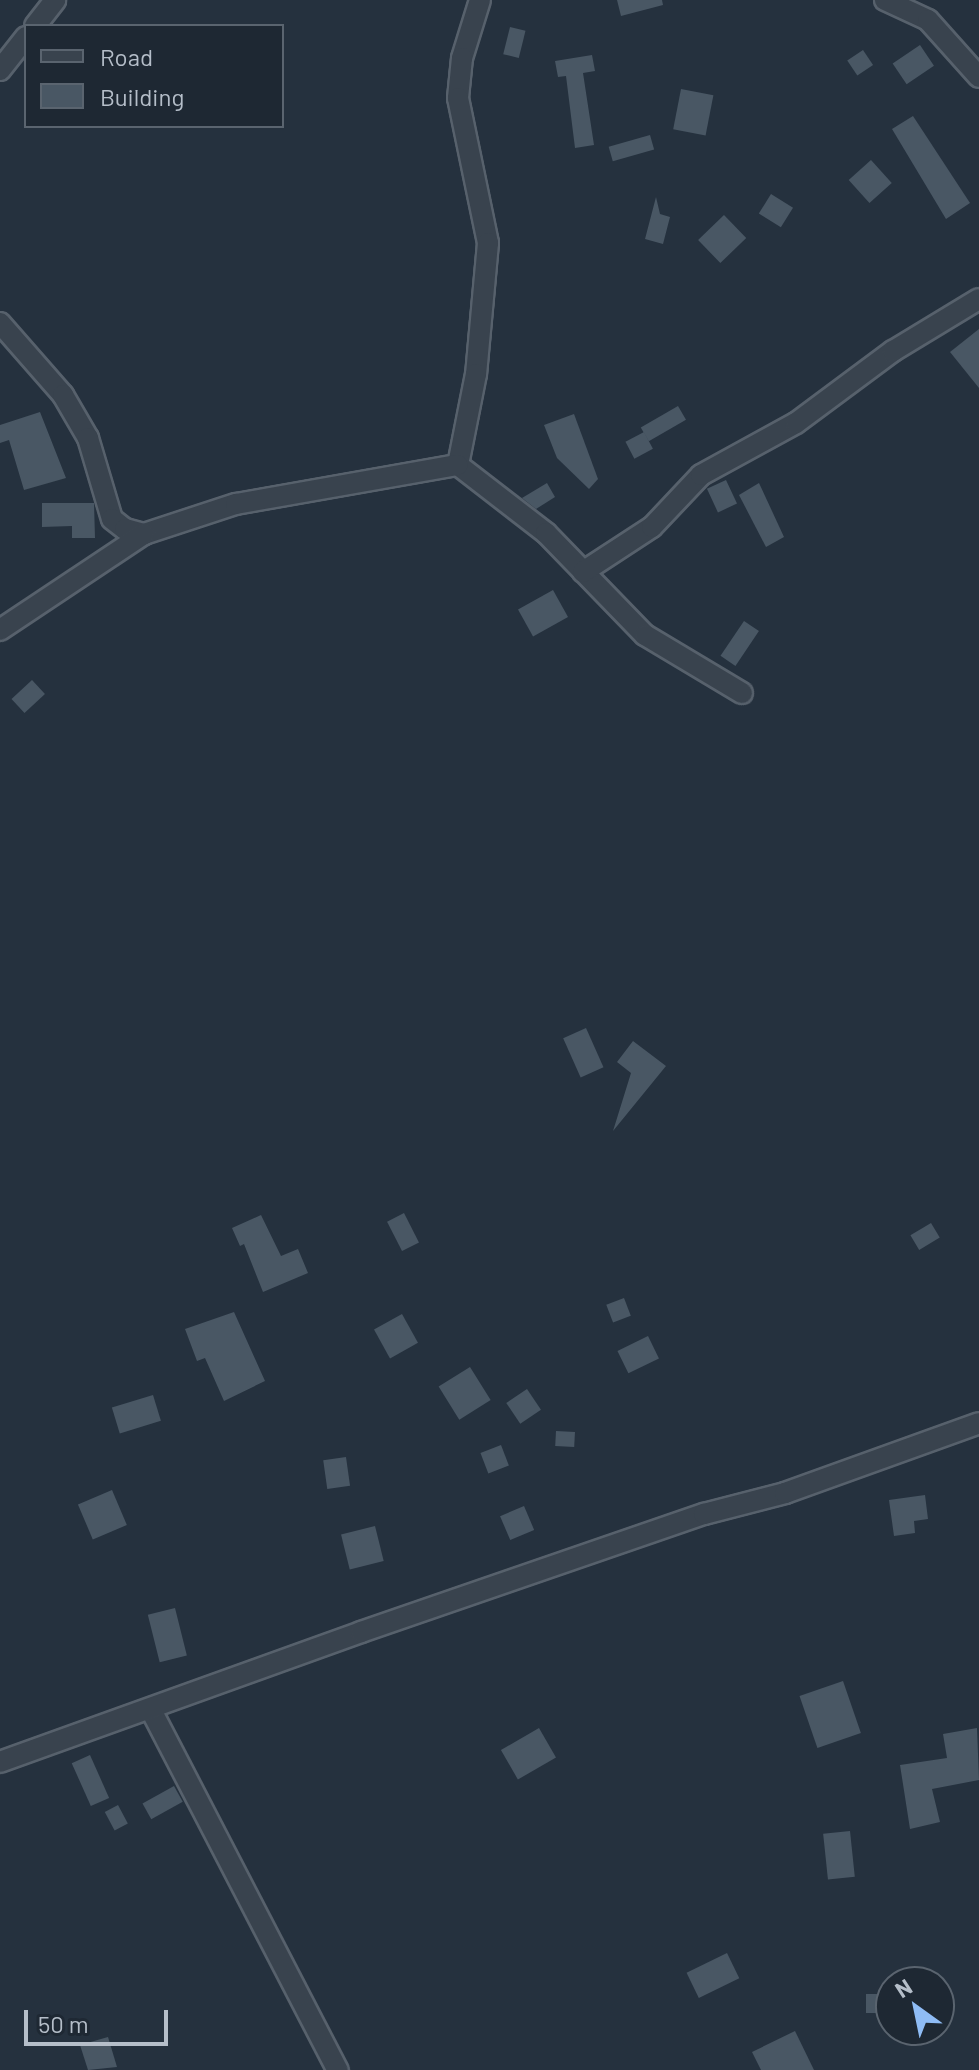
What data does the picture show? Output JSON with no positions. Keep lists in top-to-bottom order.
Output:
{
  "legend": ["Road", "Building"],
  "scale_bar": "50 m",
  "north": "top left"
}
